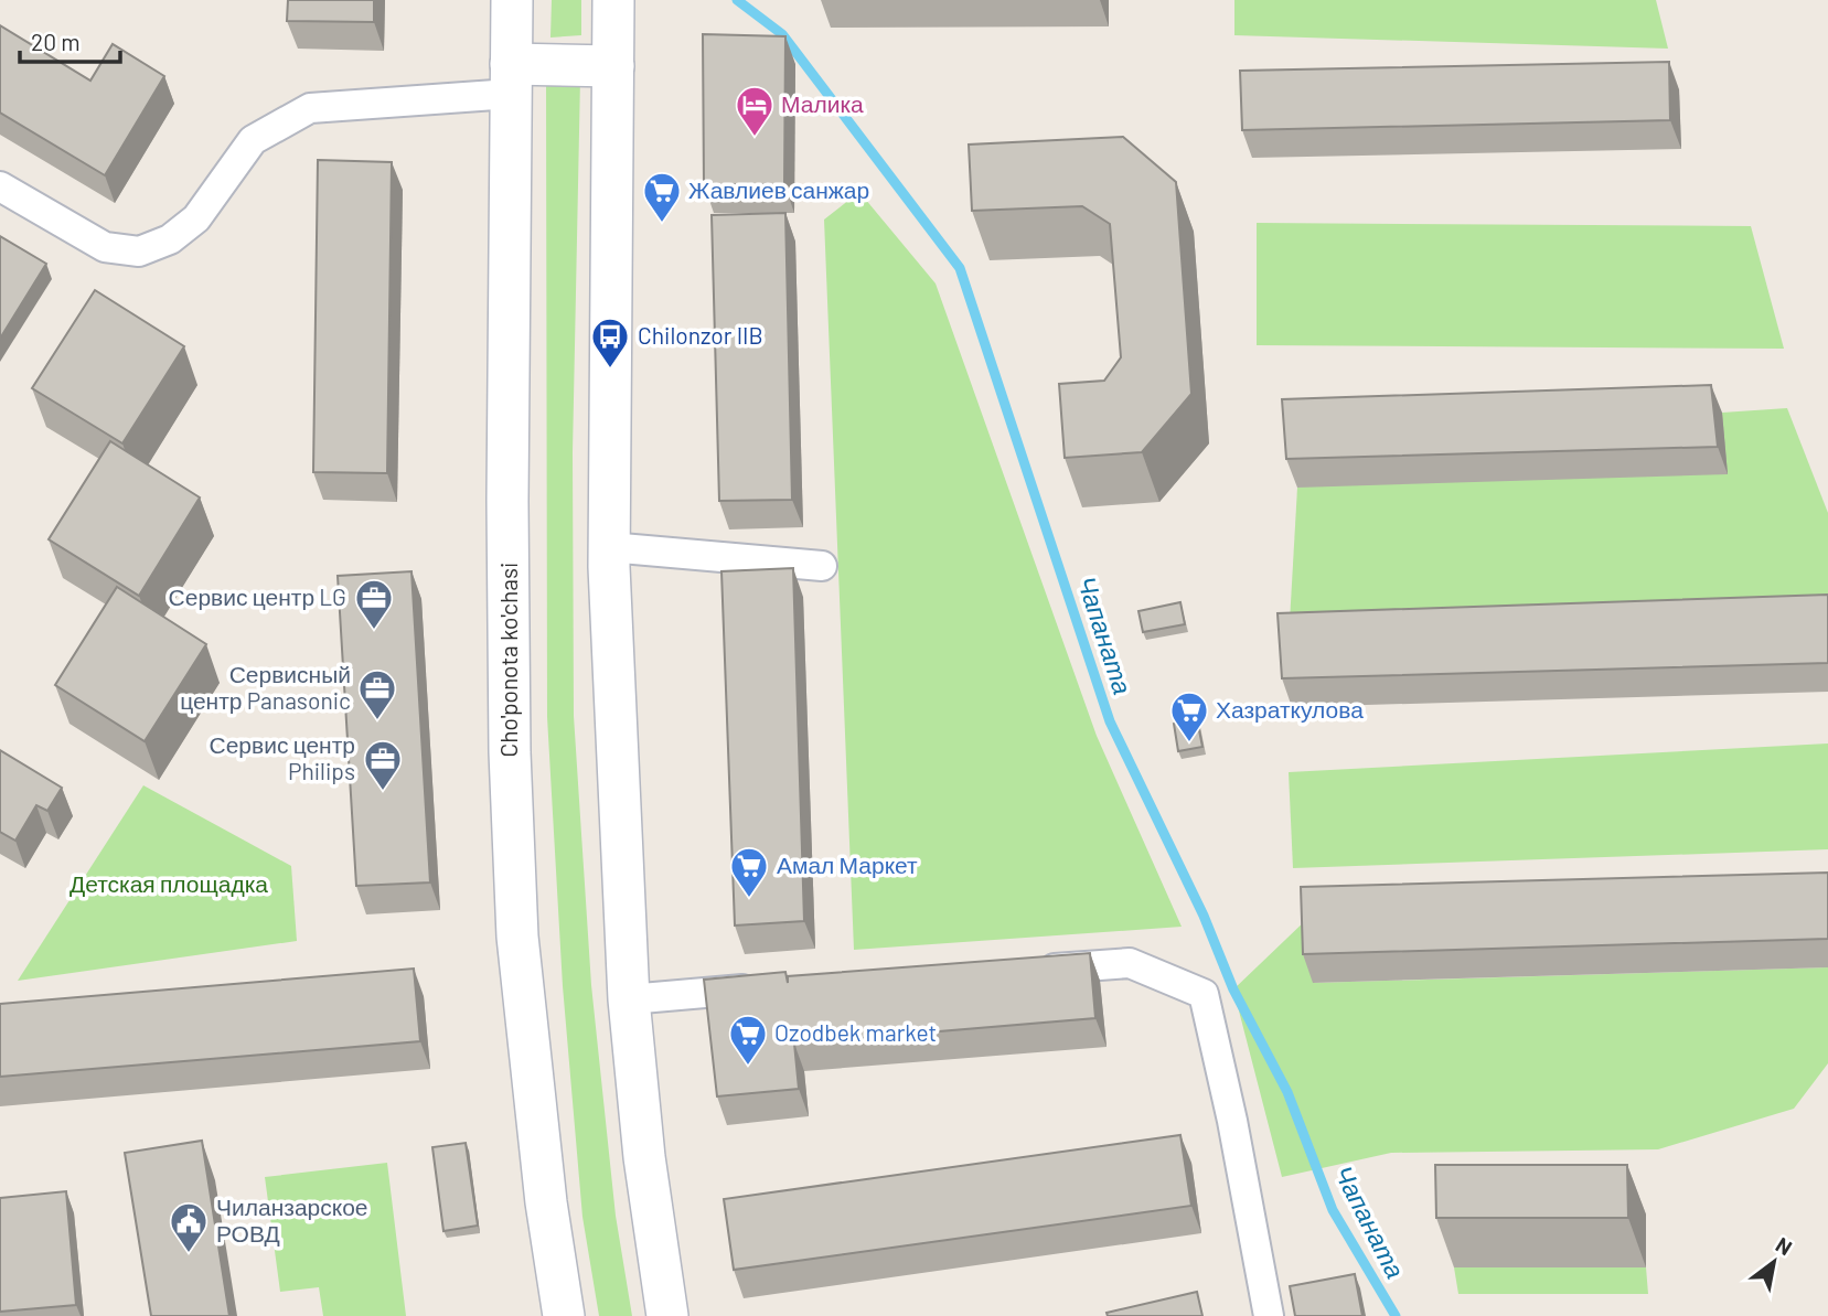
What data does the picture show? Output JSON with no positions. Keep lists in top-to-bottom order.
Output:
{
  "streets": {
    "main road": ["Cho'ponota ko'chasi"]
  },
  "water": ["Чапаната"],
  "parks": ["Детская площадка"],
  "places": {
    "hotel": ["Малика"],
    "supermarket": [
      "Жавлиев санжар",
      "Хазраткулова",
      "Амал Маркет",
      "Ozodbek market"
    ],
    "bus stop": ["Chilonzor IIB"],
    "office": ["Сервис центр LG", "Сервисный центр Panasonic", "Сервис центр Philips"],
    "public building": ["Чиланзарское РОВД"]
  },
  "scale_bar": "20 m",
  "north": "top right"
}
